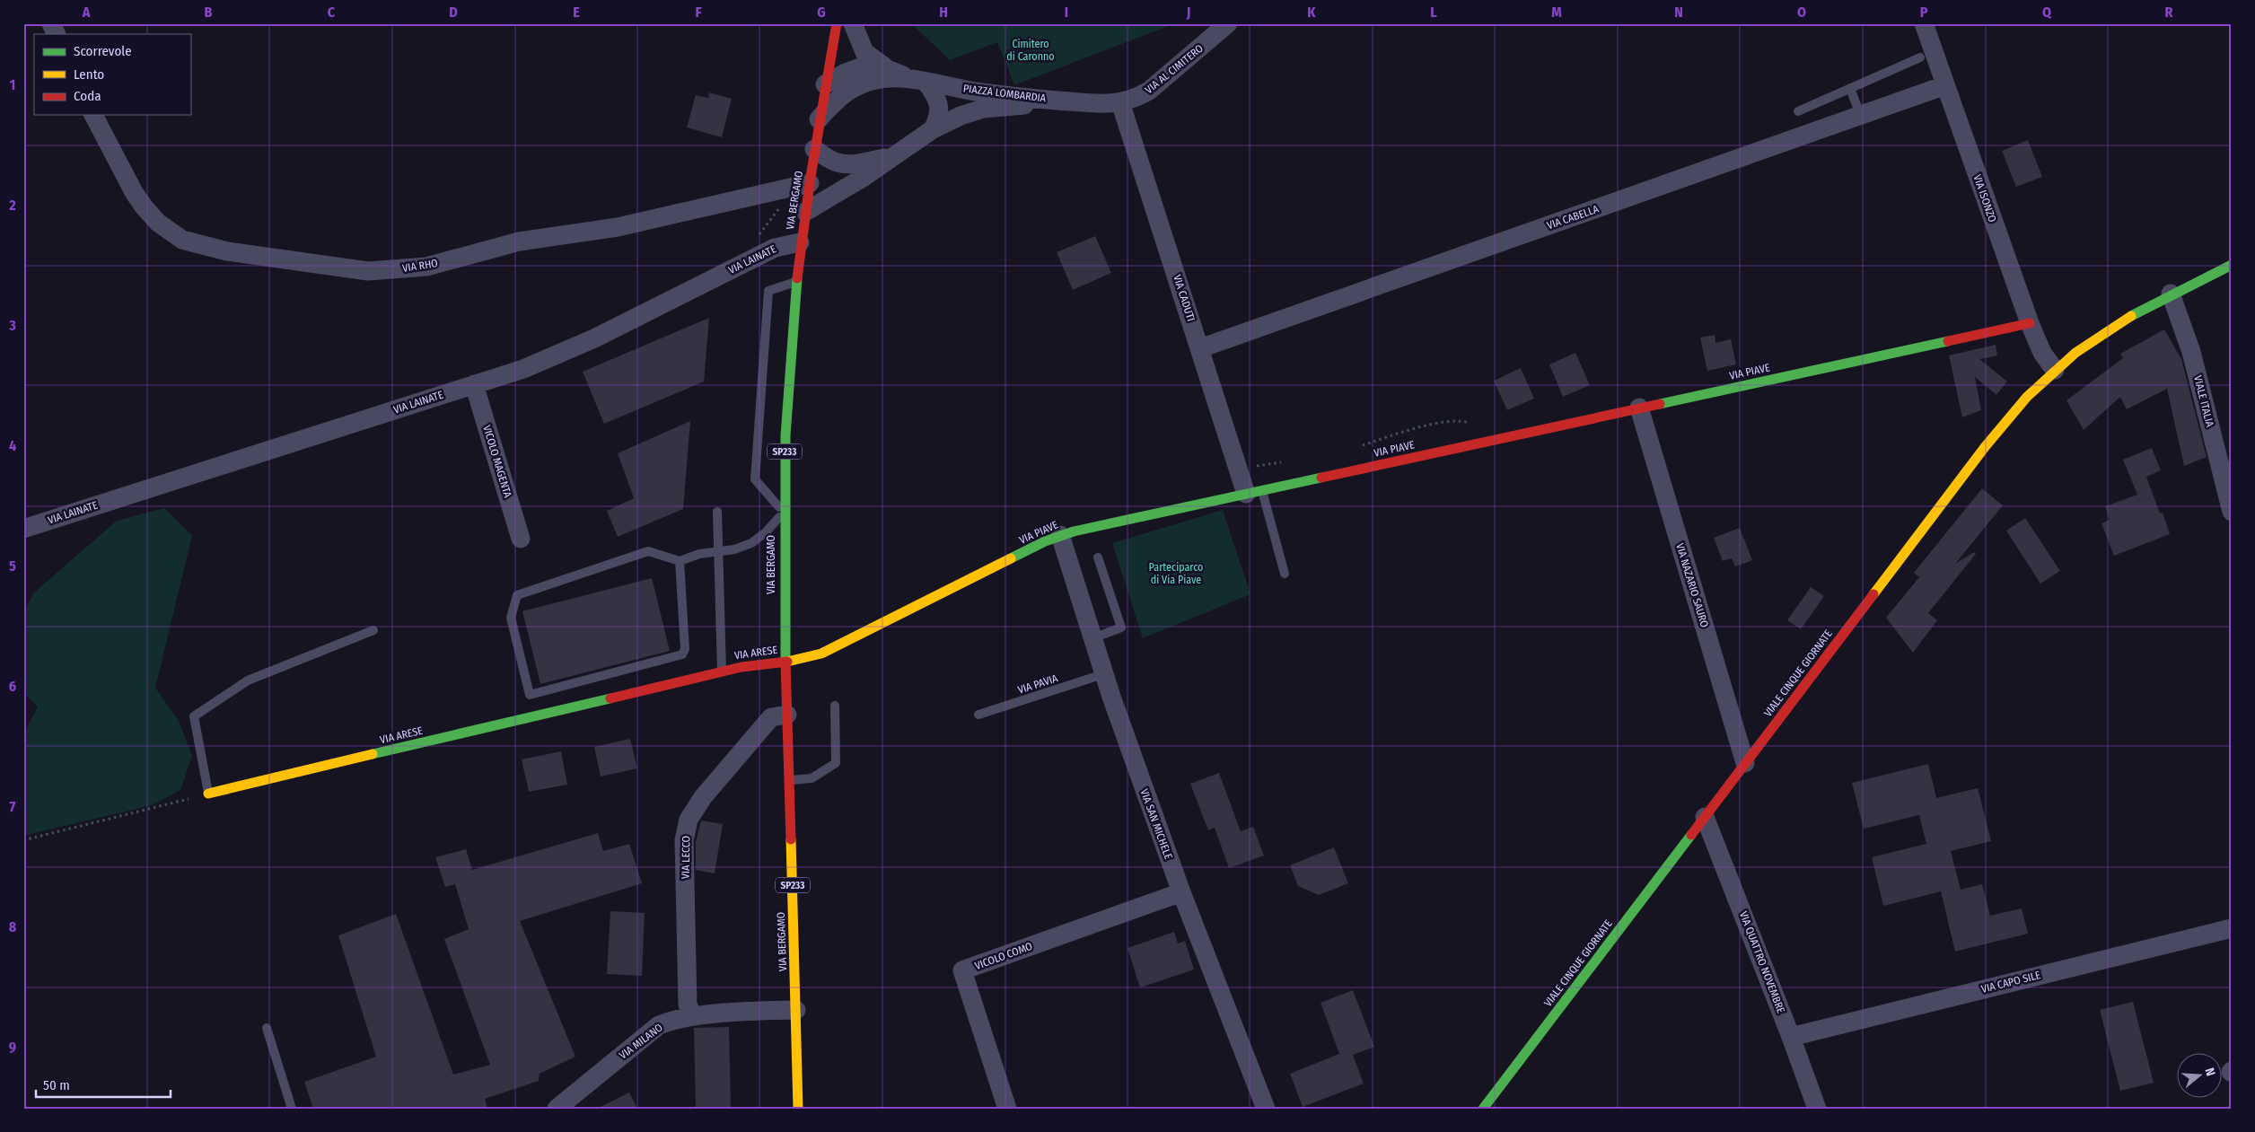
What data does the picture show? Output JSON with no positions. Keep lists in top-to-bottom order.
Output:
{
  "streets": {
    "street": [
      "VIA AL CIMITERO",
      "PIAZZA LOMBARDIA",
      "VIA ISONZO",
      "VIA BERGAMO",
      "VIA CABELLA",
      "VIA LAINATE",
      "VIA RHO",
      "VIA CADUTI",
      "VIA PIAVE",
      "VIALE ITALIA",
      "SP233",
      "VICOLO MAGENTA",
      "VIA NAZARIO SAURO",
      "VIA ARESE",
      "VIALE CINQUE GIORNATE",
      "VIA SAN MICHELE",
      "VIA LECCO",
      "VICOLO COMO",
      "VIA QUATTRO NOVEMBRE",
      "VIA CAPO SILE",
      "VIA MILANO"
    ],
    "lane": ["VIA PAVIA"]
  },
  "crossings": [
    ["VIA AL CIMITERO", "PIAZZA LOMBARDIA"],
    ["VIA AL CIMITERO", "VIA CADUTI"],
    ["PIAZZA LOMBARDIA", "VIA BERGAMO"],
    ["VIA ISONZO", "VIA CABELLA"],
    ["VIA ISONZO", "VIA PIAVE"],
    ["VIA ISONZO", "VIALE CINQUE GIORNATE"],
    ["VIA BERGAMO", "VIA LAINATE"],
    ["VIA BERGAMO", "VIA RHO"],
    ["VIA BERGAMO", "VIA PIAVE"],
    ["VIA BERGAMO", "VIA ARESE"],
    ["VIA BERGAMO", "VIA LECCO"],
    ["VIA BERGAMO", "VIA MILANO"],
    ["VIA CABELLA", "VIA CADUTI"],
    ["VIA LAINATE", "VICOLO MAGENTA"],
    ["VIA CADUTI", "VIA PIAVE"],
    ["VIA PIAVE", "VIA NAZARIO SAURO"],
    ["VIA PIAVE", "VIA ARESE"],
    ["VIA PIAVE", "VIA SAN MICHELE"],
    ["VIALE ITALIA", "VIALE CINQUE GIORNATE"],
    ["VIA NAZARIO SAURO", "VIALE CINQUE GIORNATE"],
    ["VIALE CINQUE GIORNATE", "VIA QUATTRO NOVEMBRE"],
    ["VIA PAVIA", "VIA SAN MICHELE"],
    ["VIA SAN MICHELE", "VICOLO COMO"],
    ["VIA LECCO", "VIA MILANO"],
    ["VIA QUATTRO NOVEMBRE", "VIA CAPO SILE"]
  ],
  "parks": ["Cimitero di Caronno", "Parteciparco di Via Piave"],
  "legend": ["Scorrevole", "Lento", "Coda"],
  "scale_bar": "50 m",
  "north": "right",
  "grid": {
    "columns": [
      "A",
      "B",
      "C",
      "D",
      "E",
      "F",
      "G",
      "H",
      "I",
      "J",
      "K",
      "L",
      "M",
      "N",
      "O",
      "P",
      "Q",
      "R"
    ],
    "rows": [
      "1",
      "2",
      "3",
      "4",
      "5",
      "6",
      "7",
      "8",
      "9"
    ]
  }
}
